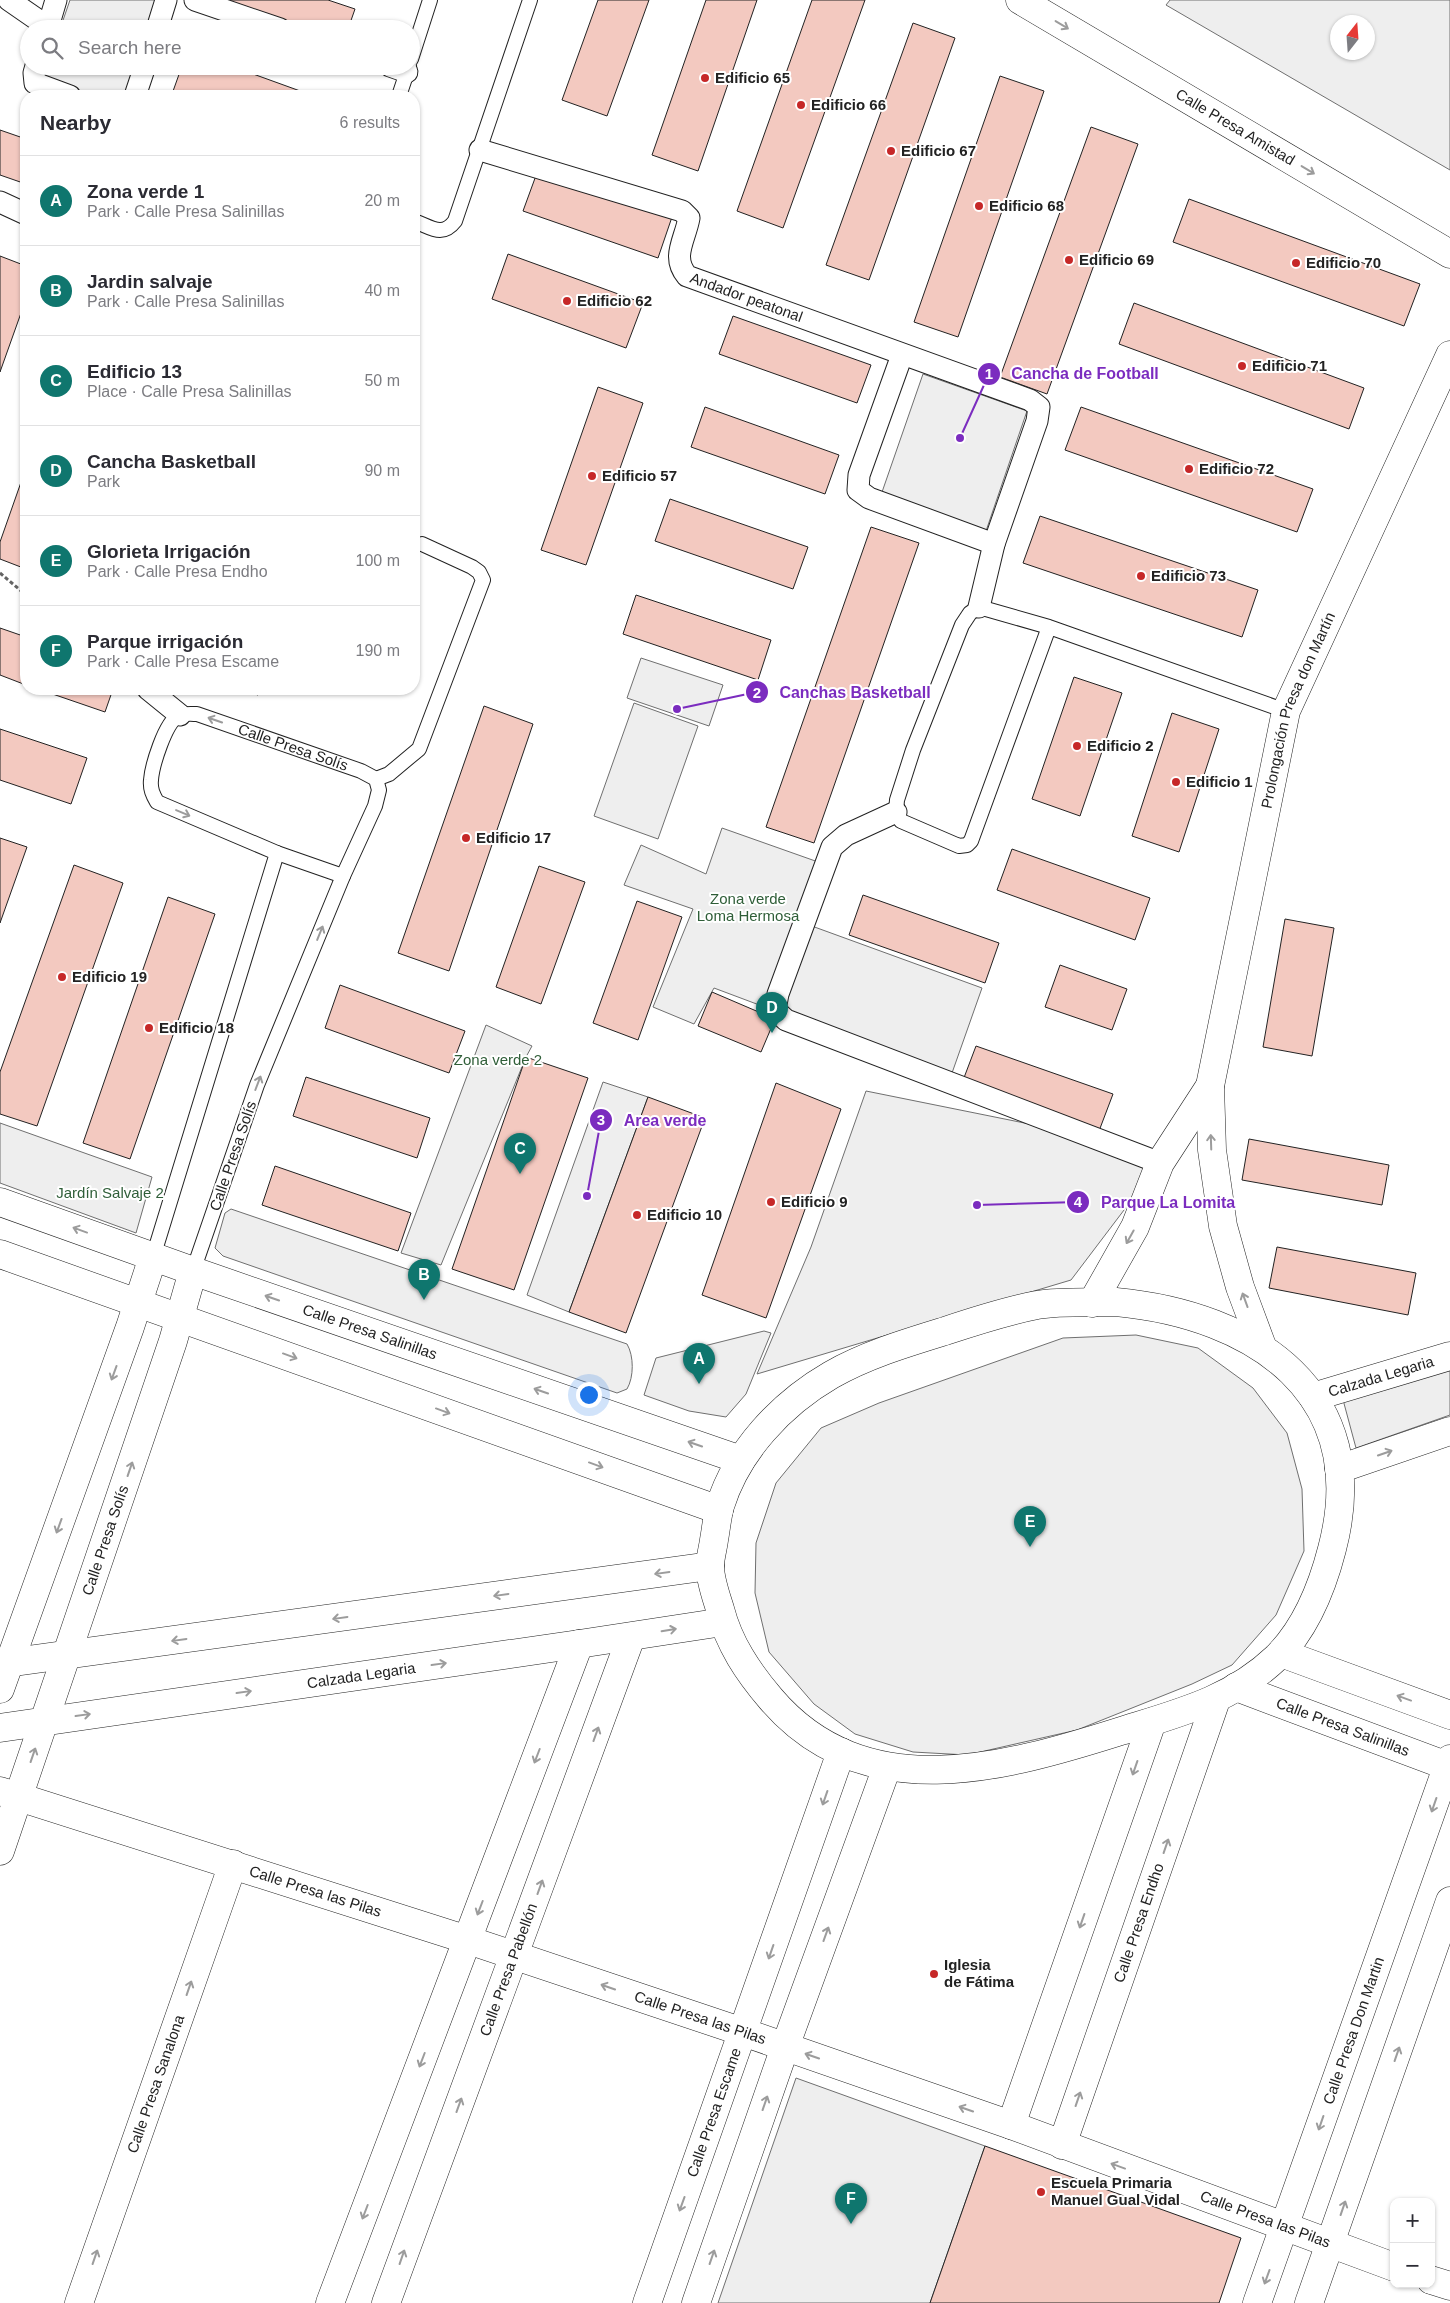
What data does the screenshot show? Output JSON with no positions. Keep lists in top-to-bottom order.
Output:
{
  "streets": {
    "street": [
      "Calle Presa Amistad",
      "Andador peatonal",
      "Prolongación Presa don Martín",
      "Calle Presa Solís",
      "Calle Presa Salinillas",
      "Calzada Legaria",
      "Calle Presa las Pilas",
      "Calle Presa Endho",
      "Calle Presa Pabellón",
      "Calle Presa Don Martin",
      "Calle Presa Sanalona",
      "Calle Presa Escame"
    ]
  },
  "crossings": [
    ["Calle Presa Solís", "Calle Presa Salinillas"],
    ["Calle Presa Solís", "Calzada Legaria"],
    ["Calle Presa Solís", "Calle Presa las Pilas"],
    ["Calle Presa Salinillas", "Calle Presa Endho"],
    ["Calle Presa Salinillas", "Calle Presa Don Martin"],
    ["Calzada Legaria", "Calle Presa Pabellón"],
    ["Calle Presa las Pilas", "Calle Presa Endho"],
    ["Calle Presa las Pilas", "Calle Presa Pabellón"],
    ["Calle Presa las Pilas", "Calle Presa Don Martin"],
    ["Calle Presa las Pilas", "Calle Presa Sanalona"],
    ["Calle Presa las Pilas", "Calle Presa Escame"]
  ],
  "one_way": ["Calle Presa Amistad", "Calle Presa las Pilas"],
  "parks": ["Zona verde Loma Hermosa", "Zona verde 2", "Jardín Salvaje 2"],
  "places": [
    "Edificio 65",
    "Edificio 66",
    "Edificio 67",
    "Edificio 68",
    "Edificio 69",
    "Edificio 70",
    "Edificio 62",
    "Edificio 71",
    "Cancha de Football",
    "Edificio 72",
    "Edificio 57",
    "Edificio 73",
    "Canchas Basketball",
    "Edificio 2",
    "Edificio 1",
    "Edificio 17",
    "Edificio 19",
    "Edificio 18",
    "Area verde",
    "Edificio 9",
    "Parque La Lomita",
    "Edificio 10",
    "Iglesia de Fátima",
    "Escuela Primaria Manuel Gual Vidal"
  ],
  "north": "top",
  "page": {
    "search": "Search here",
    "heading": ["Nearby", "6 results"],
    "list": [
      {
        "mark": "A",
        "name": "Zona verde 1",
        "note": "Park · Calle Presa Salinillas",
        "value": "20 m"
      },
      {
        "mark": "B",
        "name": "Jardin salvaje",
        "note": "Park · Calle Presa Salinillas",
        "value": "40 m"
      },
      {
        "mark": "C",
        "name": "Edificio 13",
        "note": "Place · Calle Presa Salinillas",
        "value": "50 m"
      },
      {
        "mark": "D",
        "name": "Cancha Basketball",
        "note": "Park",
        "value": "90 m"
      },
      {
        "mark": "E",
        "name": "Glorieta Irrigación",
        "note": "Park · Calle Presa Endho",
        "value": "100 m"
      },
      {
        "mark": "F",
        "name": "Parque irrigación",
        "note": "Park · Calle Presa Escame",
        "value": "190 m"
      }
    ],
    "pins": [
      "D",
      "C",
      "B",
      "A",
      "E",
      "F"
    ],
    "map_buttons": ["+", "−"]
  }
}
